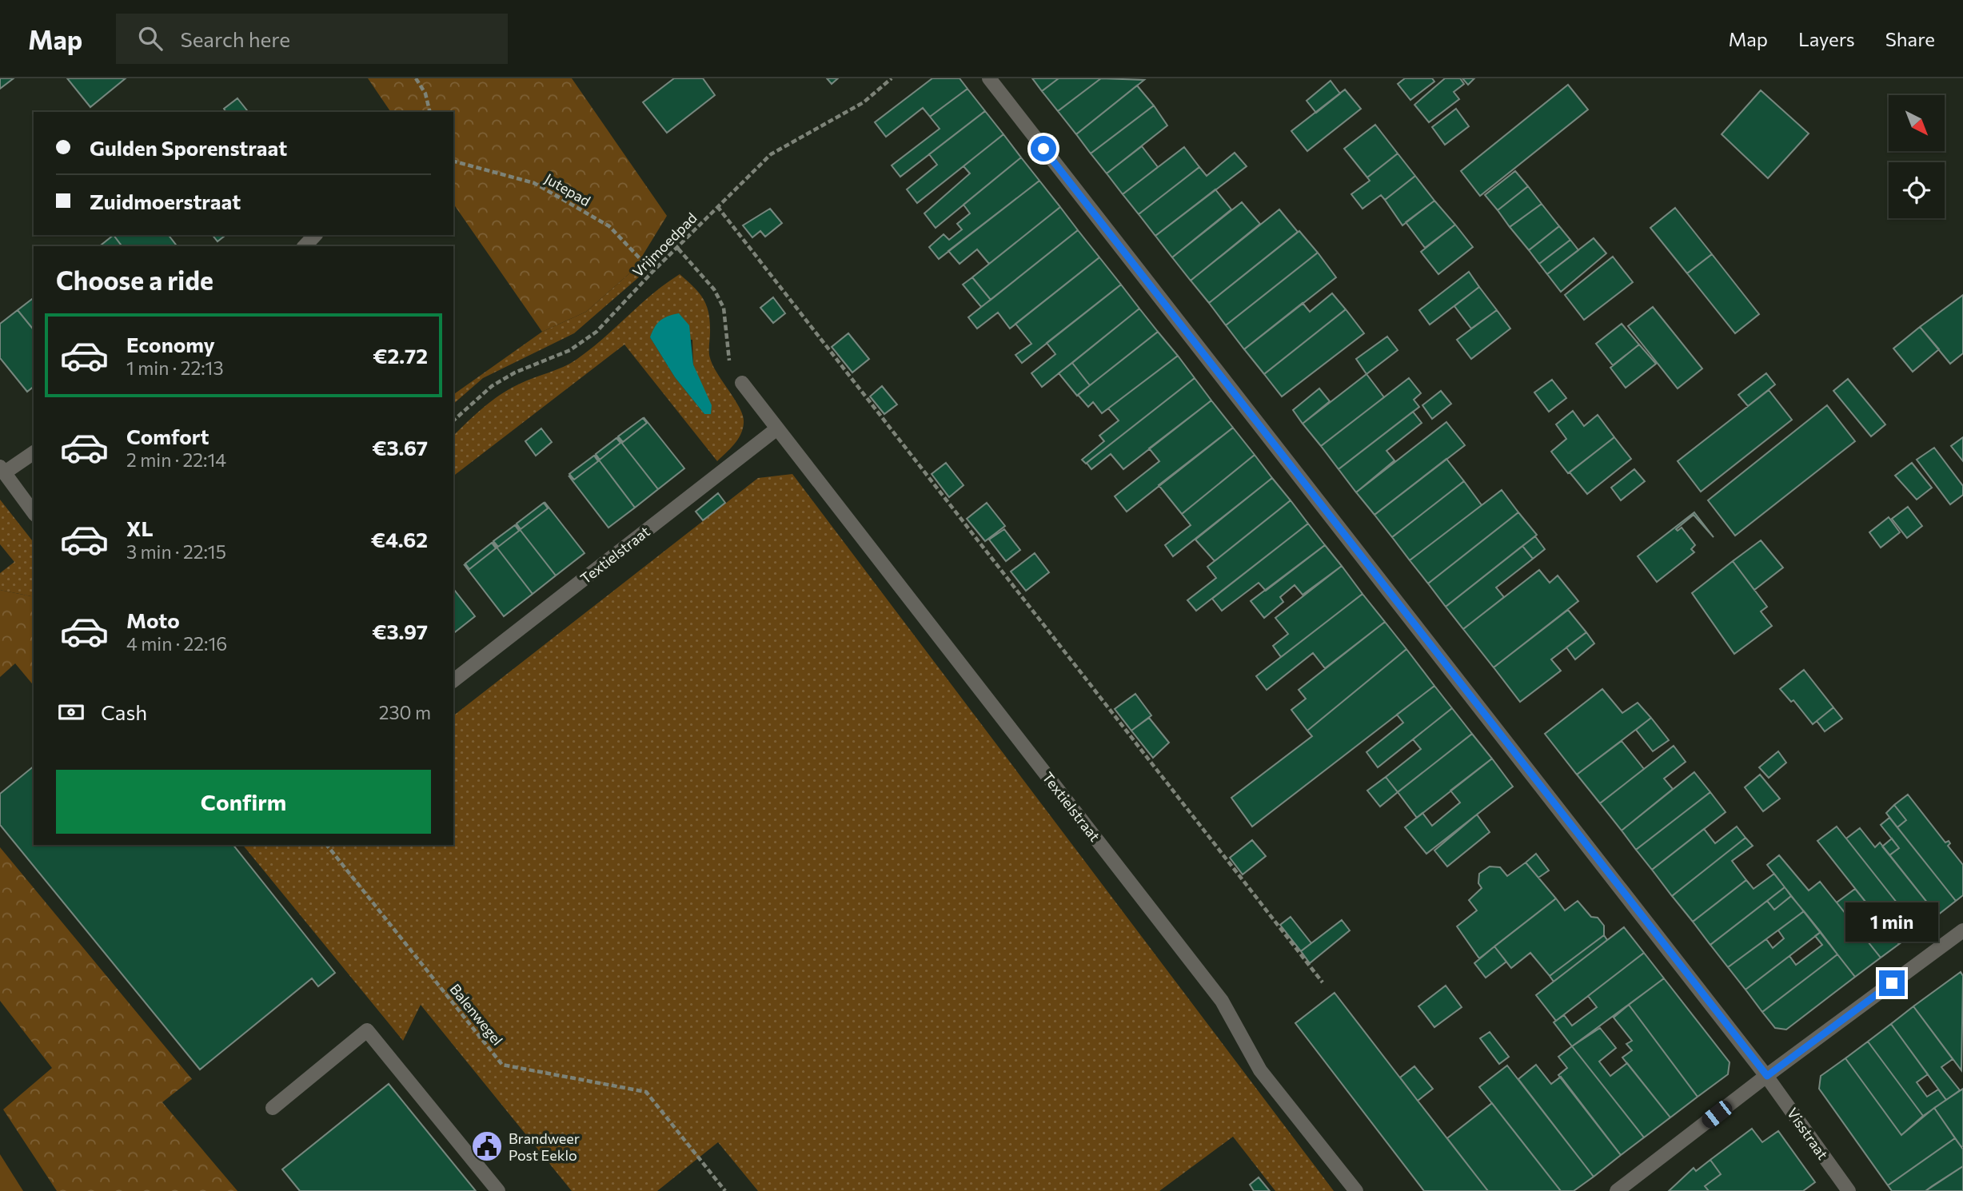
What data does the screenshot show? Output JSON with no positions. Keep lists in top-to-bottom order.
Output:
{
  "streets": {
    "street": ["Textielstraat", "Visstraat"],
    "path": ["Jutepad", "Vrijmoedpad", "Balenwegel"]
  },
  "crossings": [
    ["Jutepad", "Vrijmoedpad"]
  ],
  "places": {
    "public building": ["Brandweer Post Eeklo"]
  },
  "north": "bottom right",
  "page": {
    "header": "Map",
    "search": "Search here",
    "nav": ["Map", "Layers", "Share"],
    "banner": ["Gulden Sporenstraat", "Zuidmoerstraat"],
    "heading": "Choose a ride",
    "list": [
      {
        "name": "Economy",
        "note": "1 min · 22:13",
        "value": "€2.72"
      },
      {
        "name": "Comfort",
        "note": "2 min · 22:14",
        "value": "€3.67"
      },
      {
        "name": "XL",
        "note": "3 min · 22:15",
        "value": "€4.62"
      },
      {
        "name": "Moto",
        "note": "4 min · 22:16",
        "value": "€3.97"
      }
    ],
    "pay": ["Cash", "230 m"],
    "buttons": "Confirm",
    "bubble": "1 min"
  }
}
